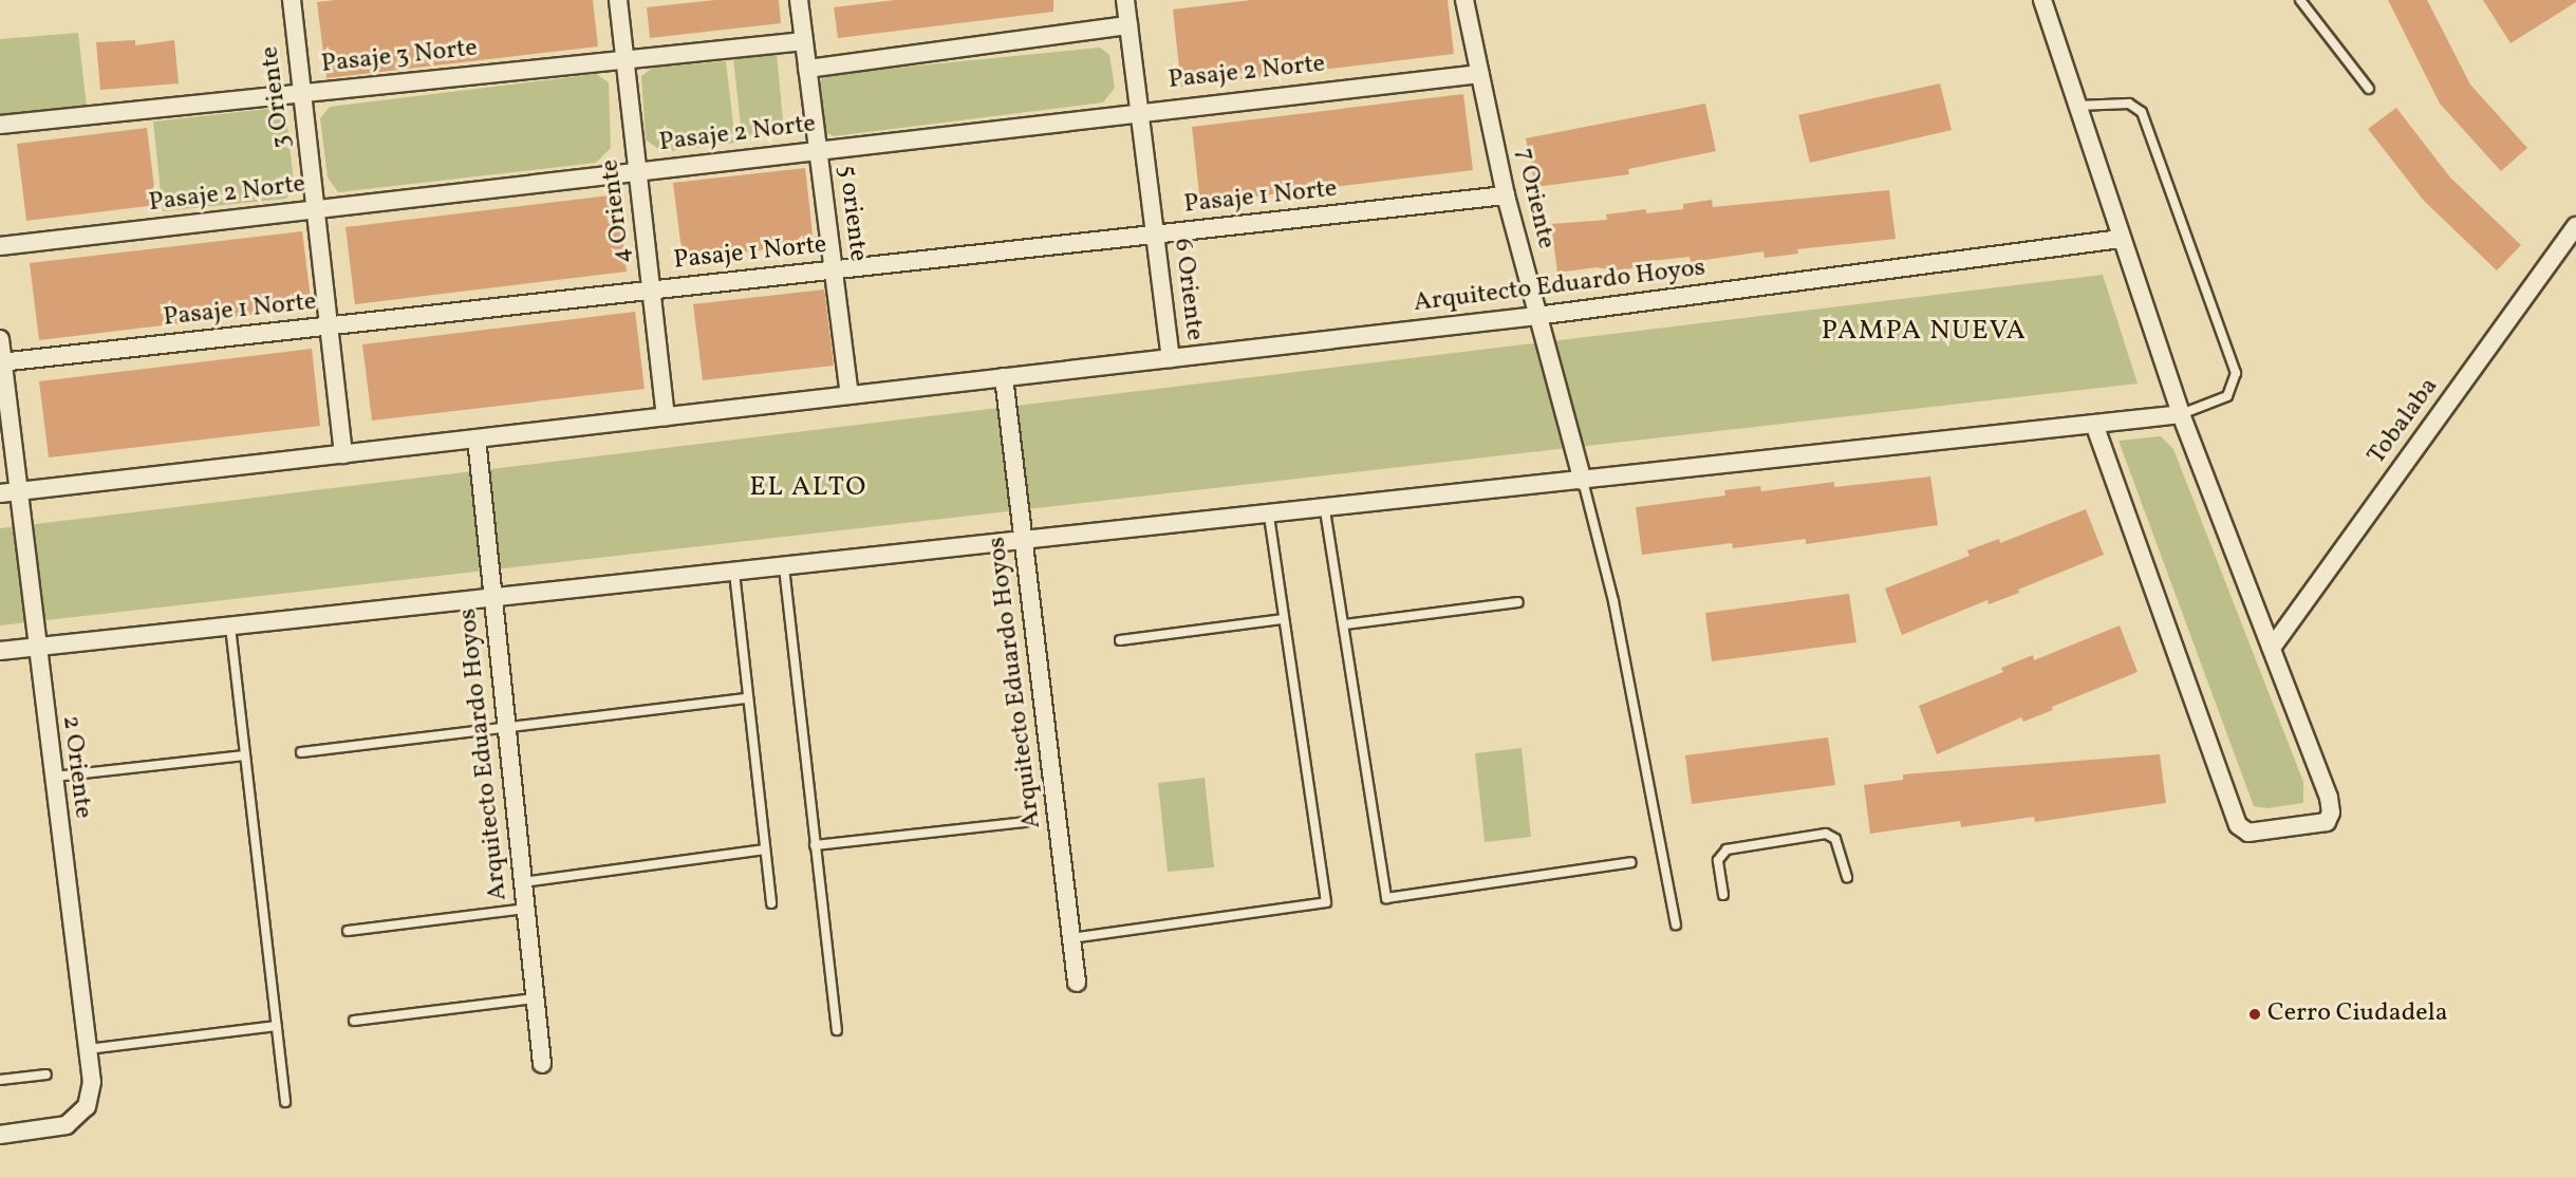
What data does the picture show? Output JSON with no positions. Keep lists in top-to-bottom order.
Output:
{
  "streets": {
    "street": [
      "Pasaje 3 Norte",
      "Pasaje 2 Norte",
      "3 Oriente",
      "Pasaje 1 Norte",
      "7 Oriente",
      "4 Oriente",
      "5 oriente",
      "Arquitecto Eduardo Hoyos",
      "6 Oriente",
      "Tobalaba",
      "2 Oriente"
    ]
  },
  "crossings": [
    ["Pasaje 3 Norte", "3 Oriente"],
    ["Pasaje 3 Norte", "4 Oriente"],
    ["Pasaje 3 Norte", "5 oriente"],
    ["Pasaje 2 Norte", "3 Oriente"],
    ["Pasaje 2 Norte", "7 Oriente"],
    ["Pasaje 2 Norte", "4 Oriente"],
    ["Pasaje 2 Norte", "5 oriente"],
    ["Pasaje 2 Norte", "6 Oriente"],
    ["3 Oriente", "Pasaje 1 Norte"],
    ["3 Oriente", "Arquitecto Eduardo Hoyos"],
    ["Pasaje 1 Norte", "7 Oriente"],
    ["Pasaje 1 Norte", "4 Oriente"],
    ["Pasaje 1 Norte", "5 oriente"],
    ["Pasaje 1 Norte", "6 Oriente"],
    ["Pasaje 1 Norte", "2 Oriente"],
    ["7 Oriente", "Arquitecto Eduardo Hoyos"],
    ["4 Oriente", "Arquitecto Eduardo Hoyos"],
    ["5 oriente", "Arquitecto Eduardo Hoyos"],
    ["Arquitecto Eduardo Hoyos", "6 Oriente"],
    ["Arquitecto Eduardo Hoyos", "2 Oriente"]
  ],
  "districts": ["PAMPA NUEVA", "EL ALTO"],
  "places": ["Cerro Ciudadela"]
}
